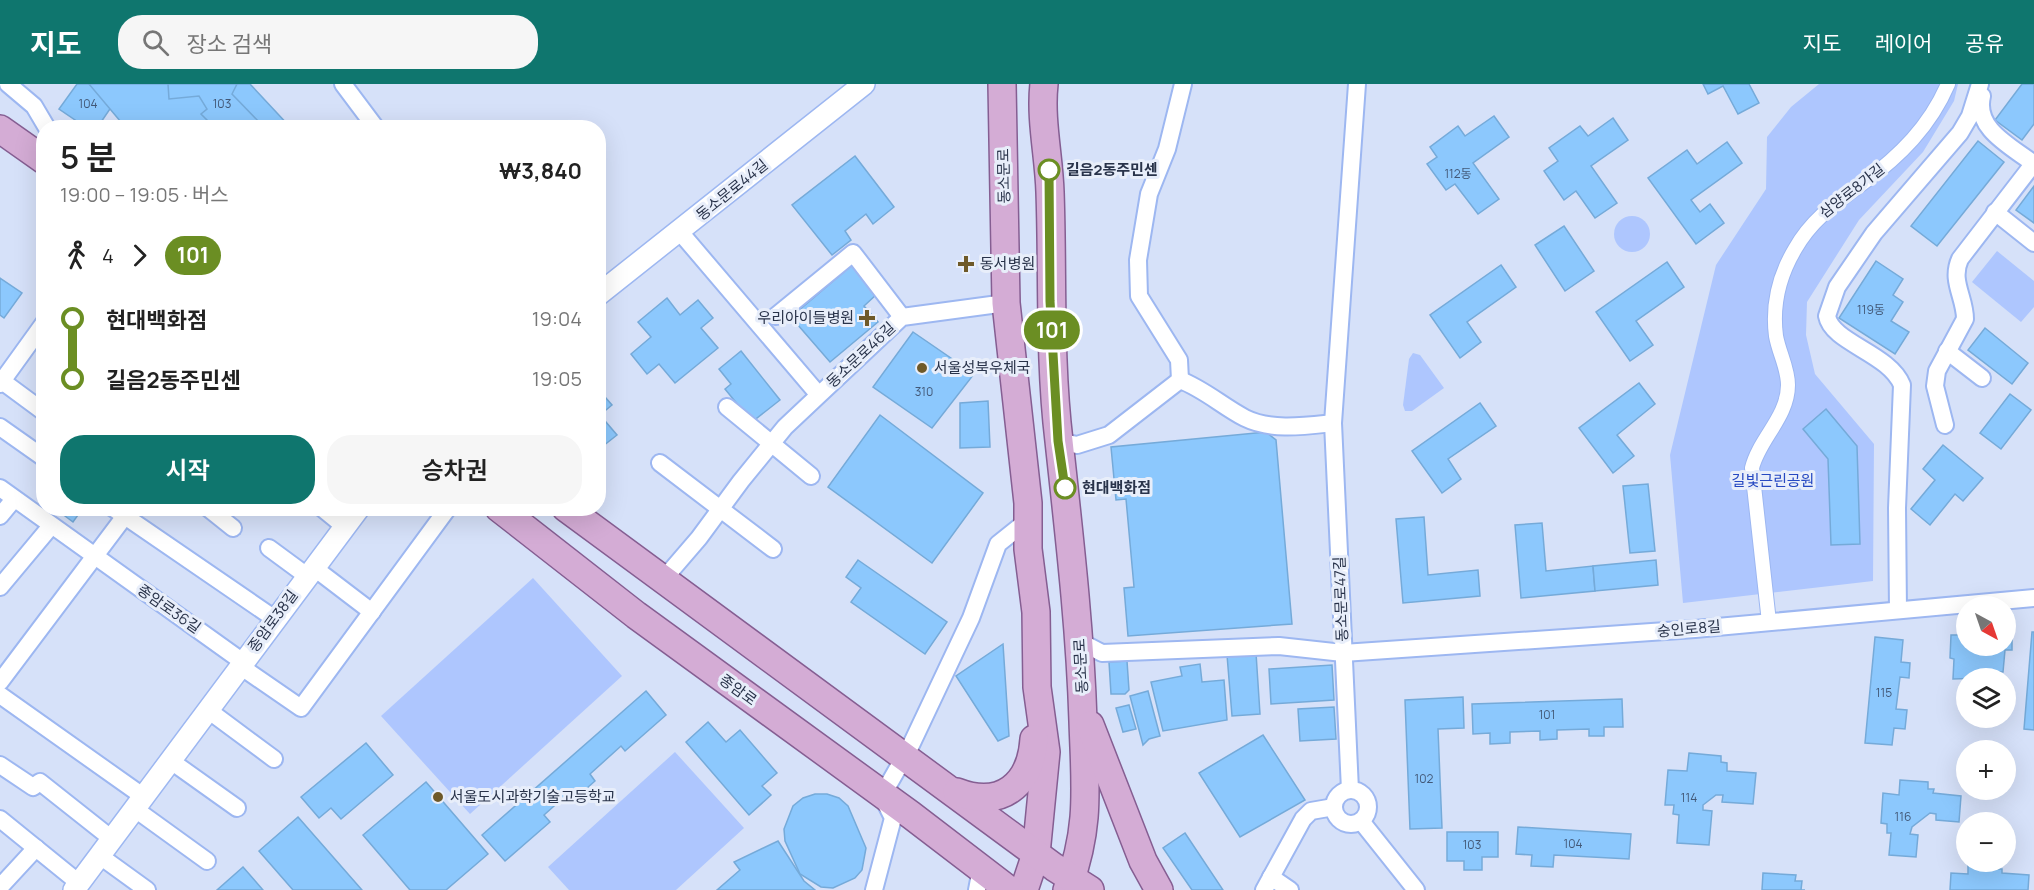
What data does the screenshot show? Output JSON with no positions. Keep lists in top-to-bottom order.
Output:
{
  "streets": {
    "main road": ["동소문로", "종암로"],
    "street": [
      "동소문로44길",
      "삼양로8가길",
      "동소문로46길",
      "동소문로47길",
      "종암로36길",
      "종암로38길",
      "숭인로8길"
    ]
  },
  "crossings": [
    ["동소문로", "동소문로46길"],
    ["동소문로", "동소문로47길"],
    ["삼양로8가길", "숭인로8길"],
    ["동소문로47길", "숭인로8길"],
    ["종암로36길", "종암로38길"]
  ],
  "parks": ["길빛근린공원"],
  "places": {
    "other": [
      "길음2동주민센",
      "서울성북우체국",
      "현대백화점",
      "서울도시과학기술고등학교"
    ],
    "health": ["동서병원", "우리아이들병원"]
  },
  "lines": ["bus line 101"],
  "house_numbers": [
    "104",
    "103",
    "112동",
    "119동",
    "310",
    "115",
    "101",
    "102",
    "114",
    "116",
    "104",
    "103"
  ],
  "north": "bottom right",
  "page": {
    "header": "지도",
    "search": "장소 검색",
    "nav": ["지도", "레이어", "공유"],
    "on_map": "101",
    "heading": ["5 분", "19:00 – 19:05 · 버스", "₩3,840"],
    "legs": ["4", "101"],
    "list": [
      {
        "name": "현대백화점",
        "value": "19:04"
      },
      {
        "name": "길음2동주민센",
        "value": "19:05"
      }
    ],
    "buttons": ["시작", "승차권"],
    "map_buttons": ["+", "−"]
  }
}
